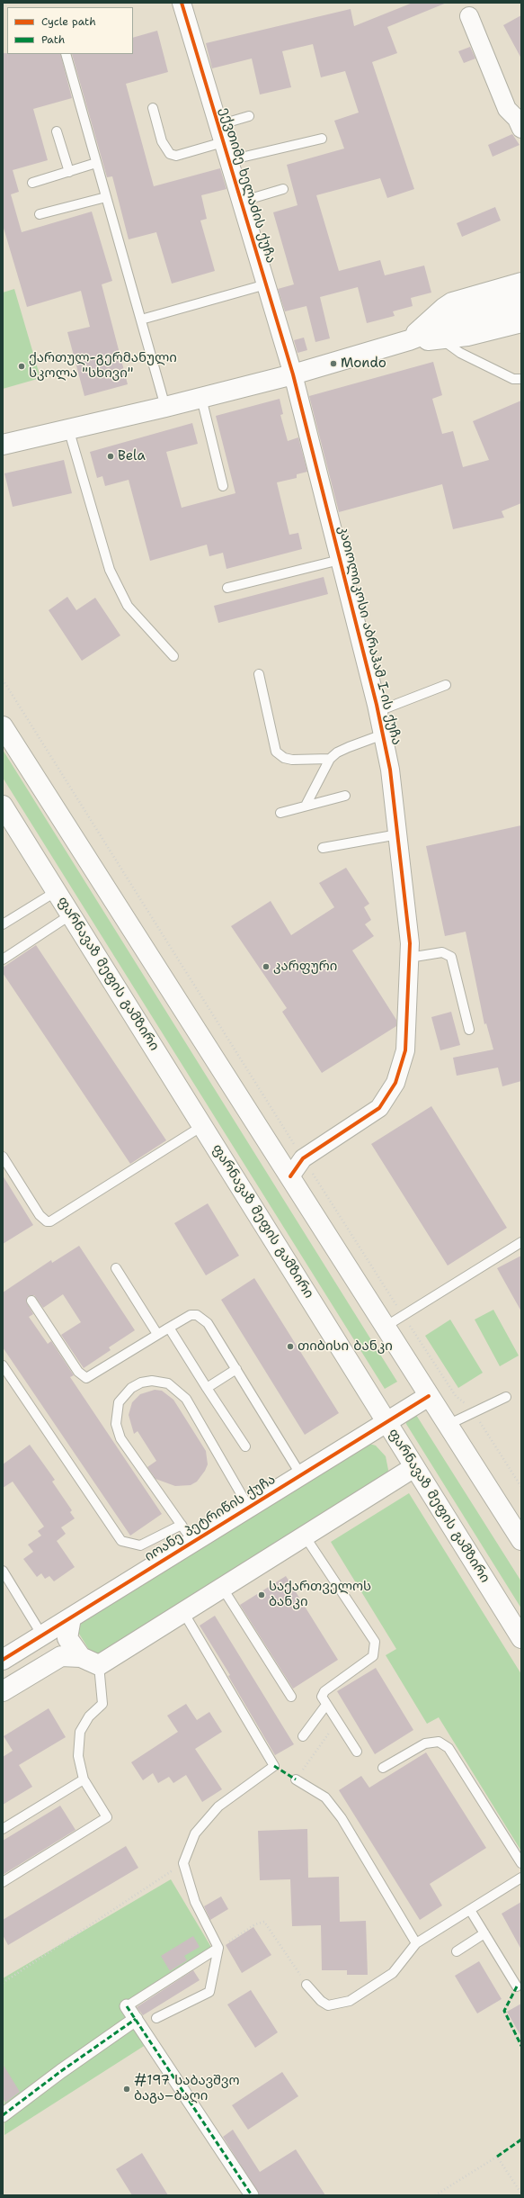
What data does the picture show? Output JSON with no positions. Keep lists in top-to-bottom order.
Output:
{
  "streets": {
    "main road": ["ფარნავაზ მეფის გამზირი", "იოანე პეტრიწის ქუჩა"],
    "street": ["ექვთიმე ხელაძის ქუჩა", "კათოლიკოსი აბრაჰამ I-ის ქუჩა"]
  },
  "crossings": [
    ["ექვთიმე ხელაძის ქუჩა", "კათოლიკოსი აბრაჰამ I-ის ქუჩა"],
    ["ფარნავაზ მეფის გამზირი", "იოანე პეტრიწის ქუჩა"]
  ],
  "places": [
    "Mondo",
    "ქართულ-გერმანული სკოლა \"სხივი\"",
    "Bela",
    "კარფური",
    "თიბისი ბანკი",
    "საქართველოს ბანკი",
    "#197 საბავშვო ბაგა–ბაღი"
  ],
  "legend": ["Cycle path", "Path"]
}
